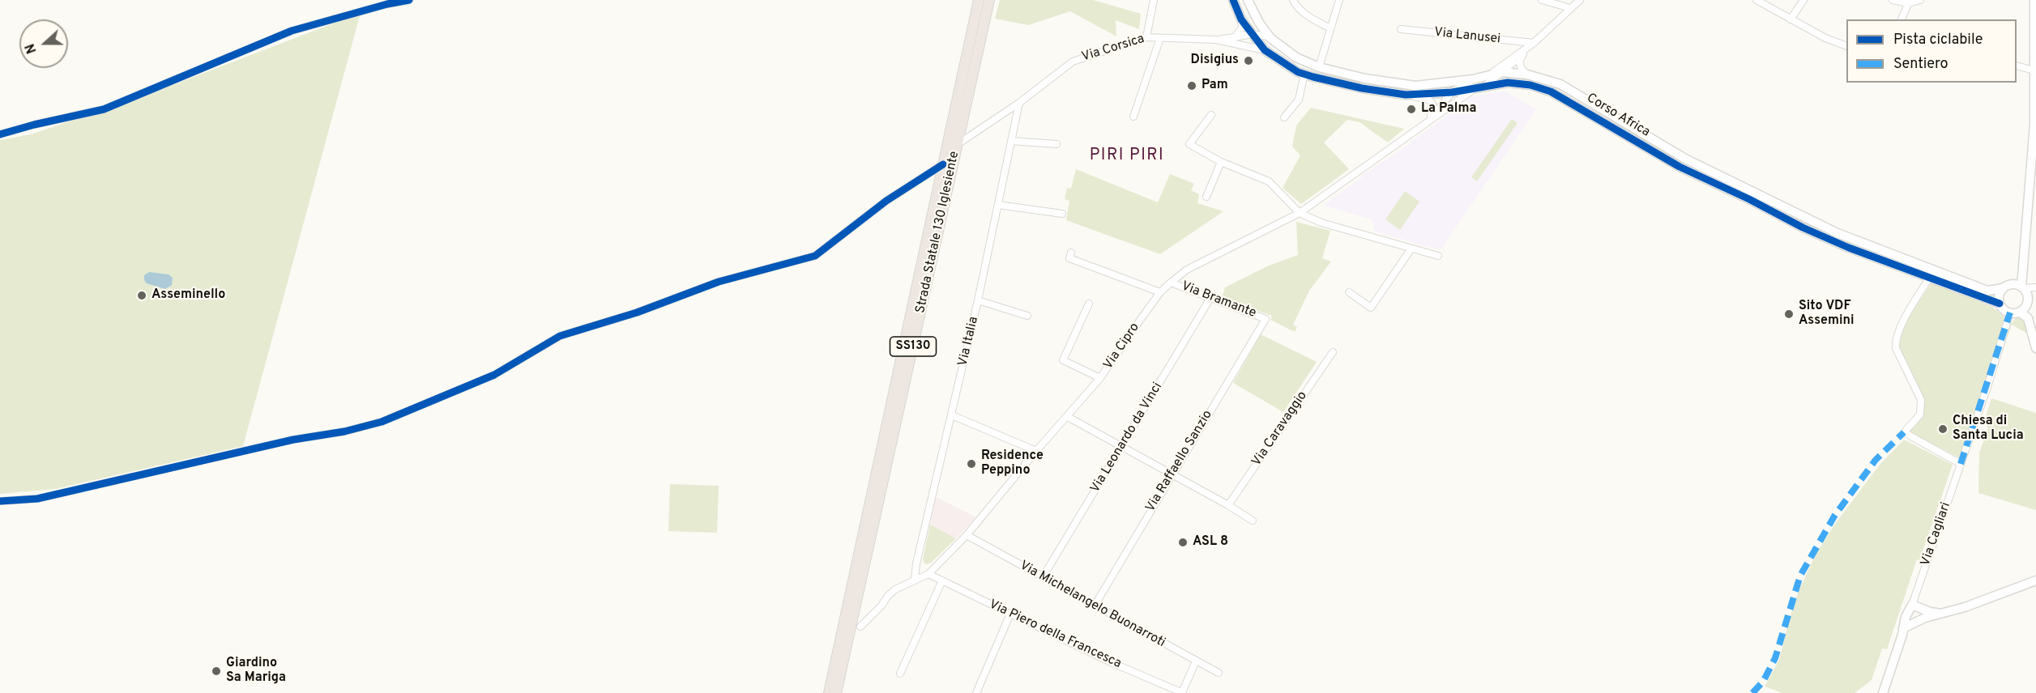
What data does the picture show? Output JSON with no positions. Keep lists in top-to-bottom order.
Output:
{
  "streets": {
    "main road": ["Strada Statale 130 Iglesiente", "SS130"],
    "street": [
      "Via Lanusei",
      "Via Corsica",
      "Corso Africa",
      "Via Bramante",
      "Via Italia",
      "Via Cipro",
      "Via Caravaggio",
      "Via Leonardo da Vinci",
      "Via Raffaello Sanzio",
      "Via Cagliari",
      "Via Michelangelo Buonarroti",
      "Via Piero della Francesca"
    ]
  },
  "crossings": [
    ["Via Lanusei", "Via Cipro"],
    ["Via Corsica", "Corso Africa"],
    ["Via Corsica", "Strada Statale 130 Iglesiente"],
    ["Via Corsica", "Via Italia"],
    ["Corso Africa", "Via Cipro"],
    ["Corso Africa", "Via Cagliari"],
    ["Via Bramante", "Via Cipro"],
    ["Via Bramante", "Via Leonardo da Vinci"],
    ["Via Bramante", "Via Raffaello Sanzio"],
    ["Via Italia", "Via Cipro"],
    ["Via Cipro", "Via Michelangelo Buonarroti"],
    ["Via Cipro", "Via Piero della Francesca"],
    ["Via Leonardo da Vinci", "Via Michelangelo Buonarroti"],
    ["Via Raffaello Sanzio", "Via Michelangelo Buonarroti"]
  ],
  "districts": ["PIRI PIRI"],
  "places": [
    "Disigius",
    "Pam",
    "La Palma",
    "Asseminello",
    "Sito VDF Assemini",
    "Chiesa di Santa Lucia",
    "Residence Peppino",
    "ASL 8",
    "Giardino Sa Mariga"
  ],
  "legend": ["Pista ciclabile", "Sentiero"],
  "north": "left"
}
